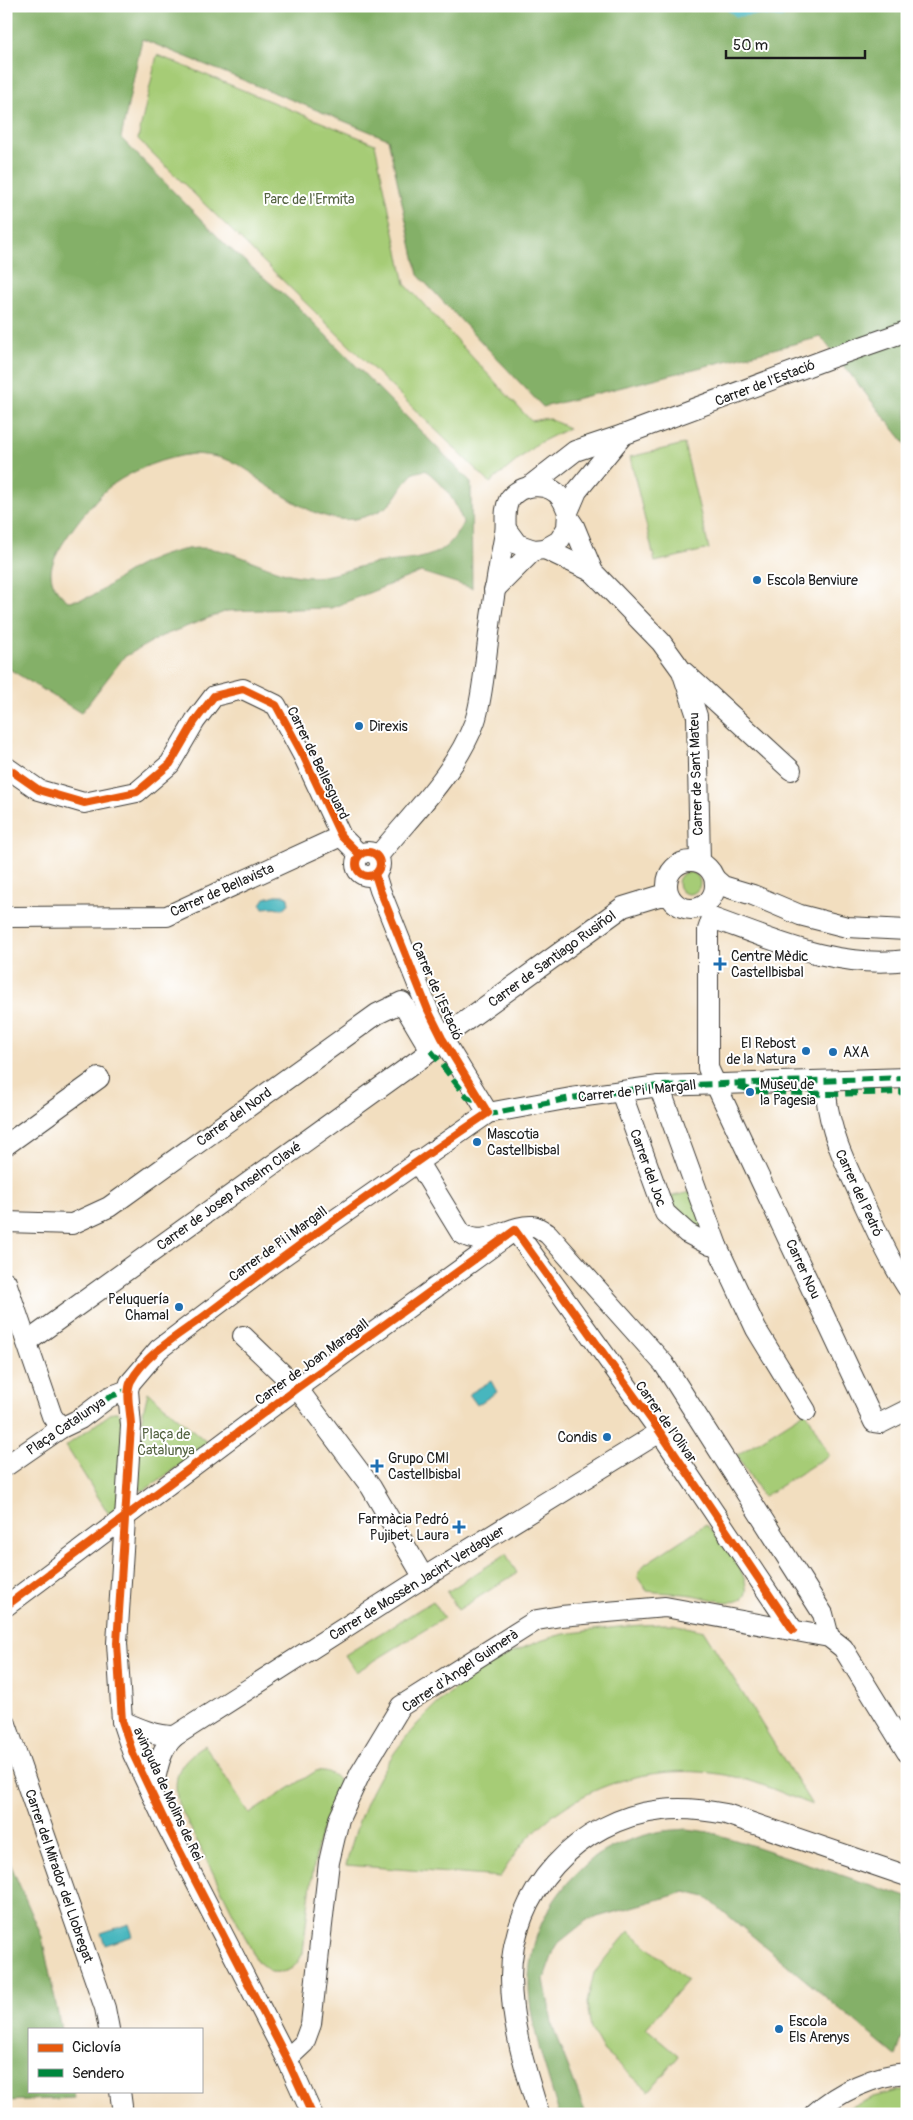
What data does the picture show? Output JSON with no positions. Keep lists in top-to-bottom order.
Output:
{
  "streets": {
    "street": [
      "Carrer de l'Estació",
      "Carrer de Bellesguard",
      "Carrer de Sant Mateu",
      "Carrer de Bellavista",
      "Carrer de Santiago Rusiñol",
      "Carrer de Pi I Margall",
      "Carrer del Nord",
      "Carrer del Joc",
      "Carrer del Pedró",
      "Carrer de Josep Anselm Clavé",
      "Carrer de Pi i Margall",
      "Carrer Nou",
      "Carrer de Joan Maragall",
      "Carrer de l'Olivar",
      "Plaça Catalunya",
      "Carrer de Mossèn Jacint Verdaguer",
      "Carrer d'Àngel Guimerà",
      "avinguda de Molins de Rei",
      "Carrer del Mirador del Llobregat"
    ]
  },
  "crossings": [
    ["Carrer de l'Estació", "Carrer de Bellesguard"],
    ["Carrer de l'Estació", "Carrer de Sant Mateu"],
    ["Carrer de l'Estació", "Carrer de Santiago Rusiñol"],
    ["Carrer de l'Estació", "Carrer de Pi I Margall"],
    ["Carrer de l'Estació", "Carrer del Nord"],
    ["Carrer de l'Estació", "Carrer de Josep Anselm Clavé"],
    ["Carrer de l'Estació", "Carrer de Pi i Margall"],
    ["Carrer de Bellesguard", "Carrer de Bellavista"],
    ["Carrer de Sant Mateu", "Carrer de Santiago Rusiñol"],
    ["Carrer de Santiago Rusiñol", "Carrer del Nord"],
    ["Carrer de Santiago Rusiñol", "Carrer de Josep Anselm Clavé"],
    ["Carrer de Pi I Margall", "Carrer del Joc"],
    ["Carrer de Pi I Margall", "Carrer de Pi i Margall"],
    ["Carrer de Pi I Margall", "Carrer Nou"],
    ["Carrer del Nord", "Carrer de Josep Anselm Clavé"],
    ["Carrer de Pi i Margall", "Carrer de l'Olivar"],
    ["Carrer de Pi i Margall", "Plaça Catalunya"],
    ["Carrer de Pi i Margall", "avinguda de Molins de Rei"],
    ["Carrer de Joan Maragall", "Carrer de l'Olivar"],
    ["Carrer de Joan Maragall", "avinguda de Molins de Rei"],
    ["Carrer de l'Olivar", "Carrer de Mossèn Jacint Verdaguer"],
    ["Carrer de l'Olivar", "Carrer d'Àngel Guimerà"],
    ["Plaça Catalunya", "avinguda de Molins de Rei"],
    ["Carrer de Mossèn Jacint Verdaguer", "avinguda de Molins de Rei"],
    ["Carrer d'Àngel Guimerà", "avinguda de Molins de Rei"]
  ],
  "parks": ["Parc de l'Ermita", "Plaça de Catalunya"],
  "places": {
    "other": [
      "Escola Benviure",
      "Direxis",
      "El Rebost de la Natura",
      "AXA",
      "Museu de la Pagesia",
      "Mascotia Castellbisbal",
      "Peluquería Chamal",
      "Condis",
      "Escola Els Arenys"
    ],
    "health": ["Centre Mèdic Castellbisbal", "Grupo CMI Castellbisbal", "Farmàcia Pedró Pujibet, Laura"]
  },
  "legend": ["Ciclovía", "Sendero"],
  "scale_bar": "50 m"
}
